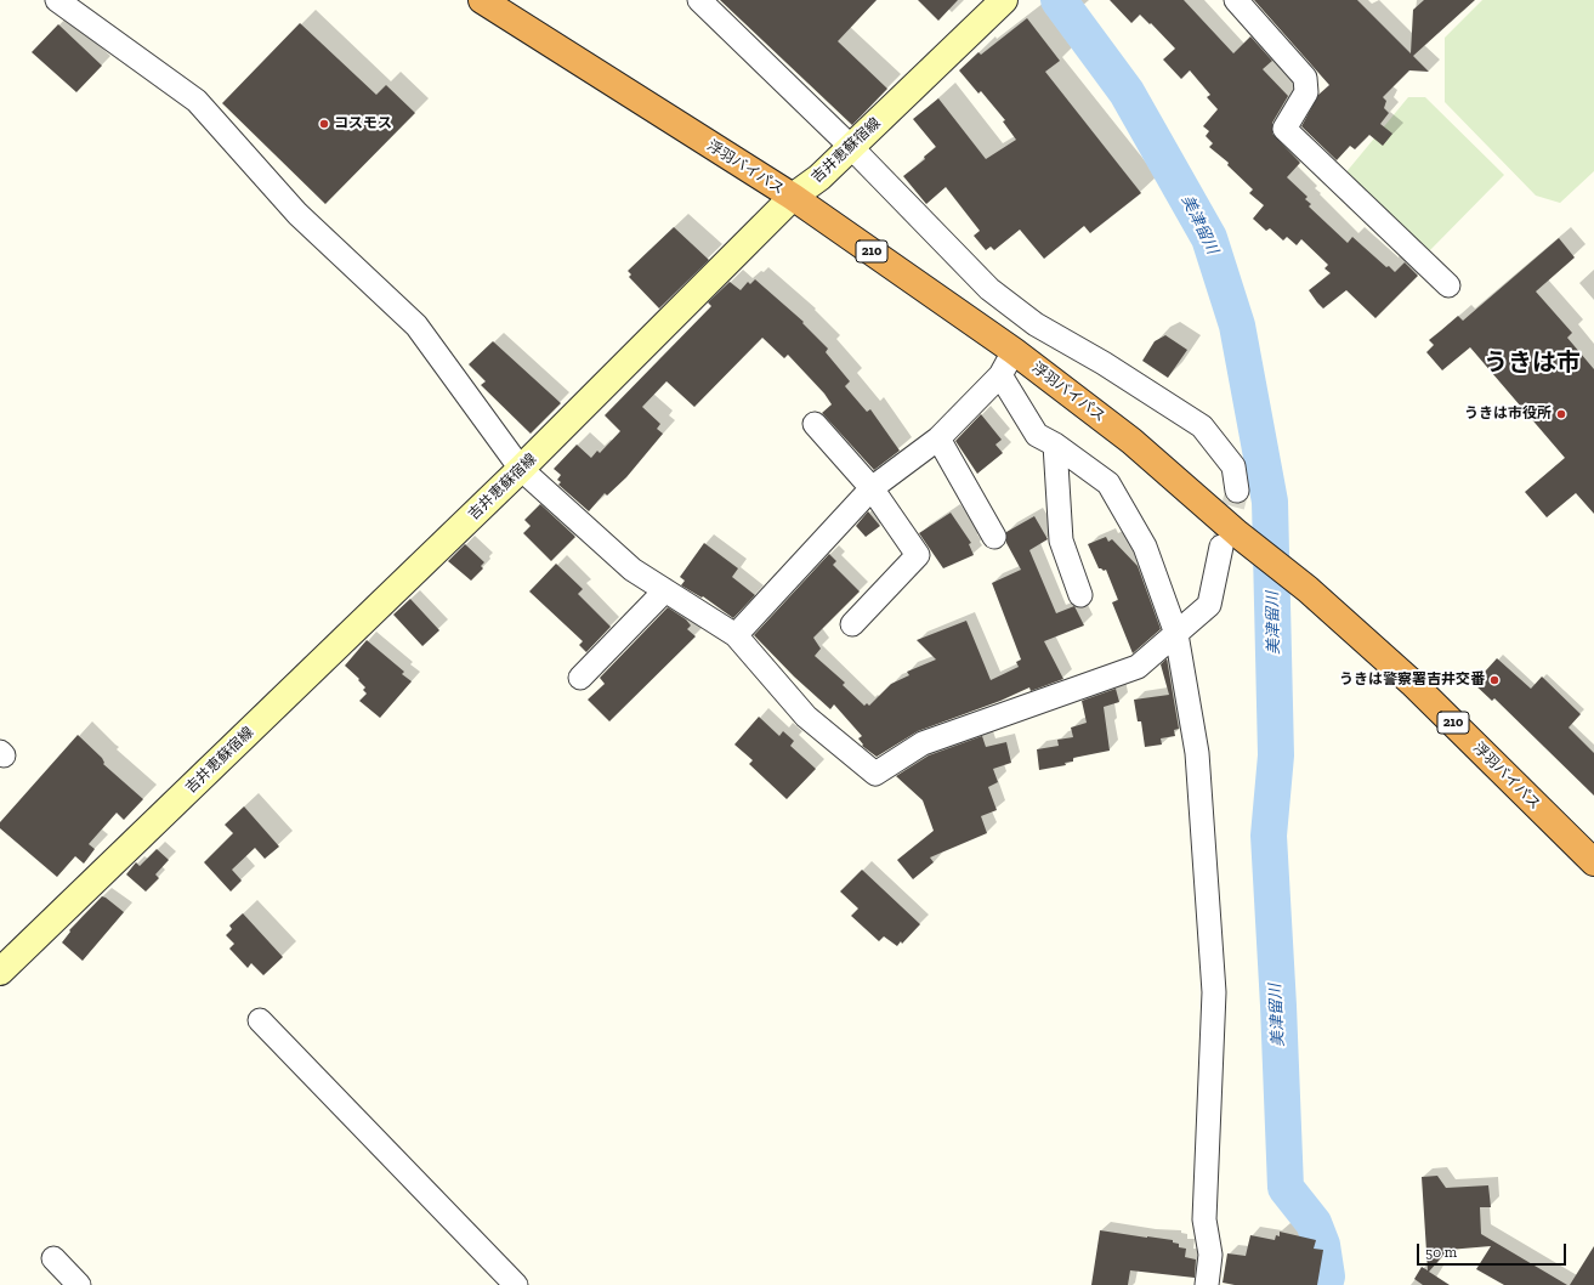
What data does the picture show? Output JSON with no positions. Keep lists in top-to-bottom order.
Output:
{
  "streets": {
    "highway": ["浮羽バイパス", "210"],
    "main road": ["吉井恵蘇宿線"]
  },
  "crossings": [
    ["吉井恵蘇宿線", "浮羽バイパス"]
  ],
  "districts": ["うきは市"],
  "water": ["美津留川"],
  "places": ["コスモス", "うきは市役所", "うきは警察署吉井交番"],
  "scale_bar": "50 m"
}
